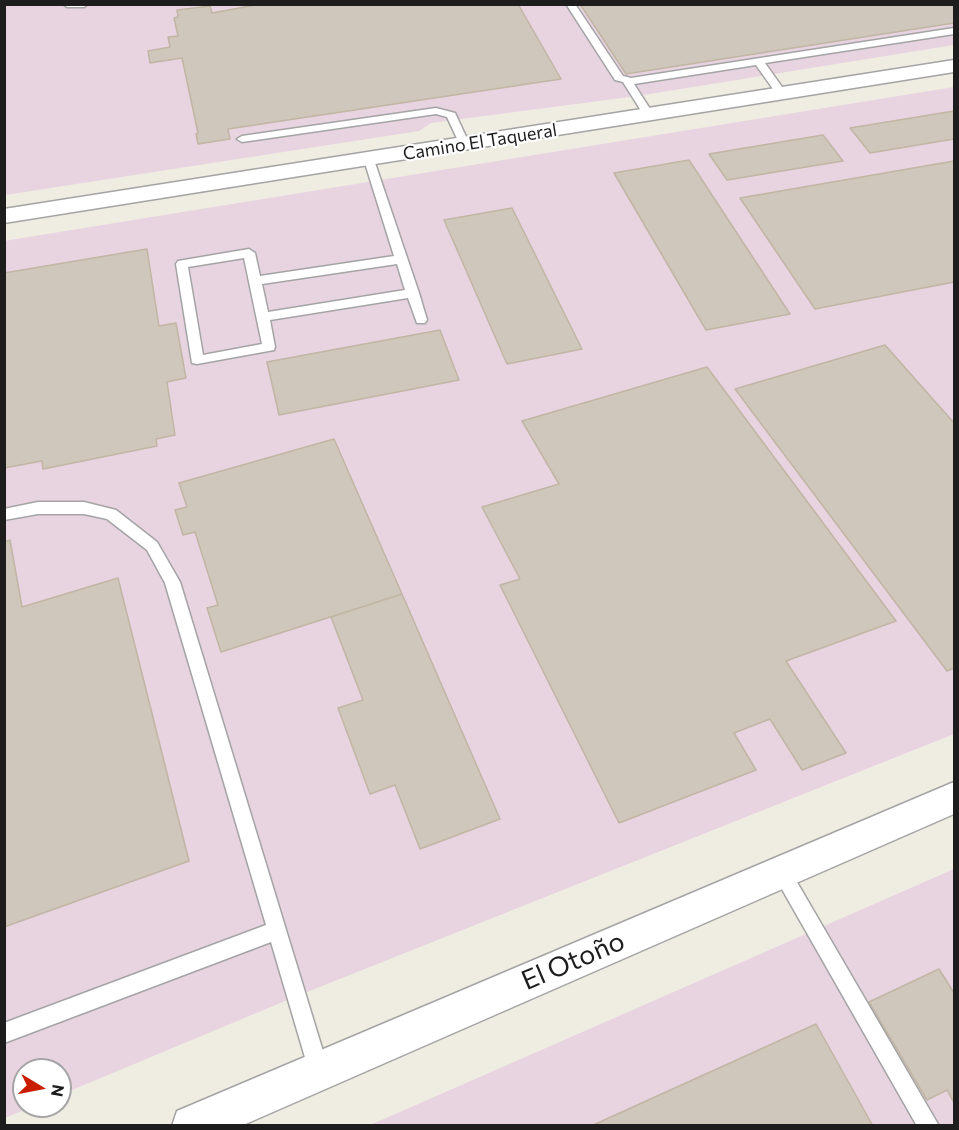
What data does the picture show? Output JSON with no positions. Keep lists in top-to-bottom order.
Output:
{
  "streets": {
    "street": ["Camino El Taqueral", "El Otoño"]
  },
  "north": "right"
}
